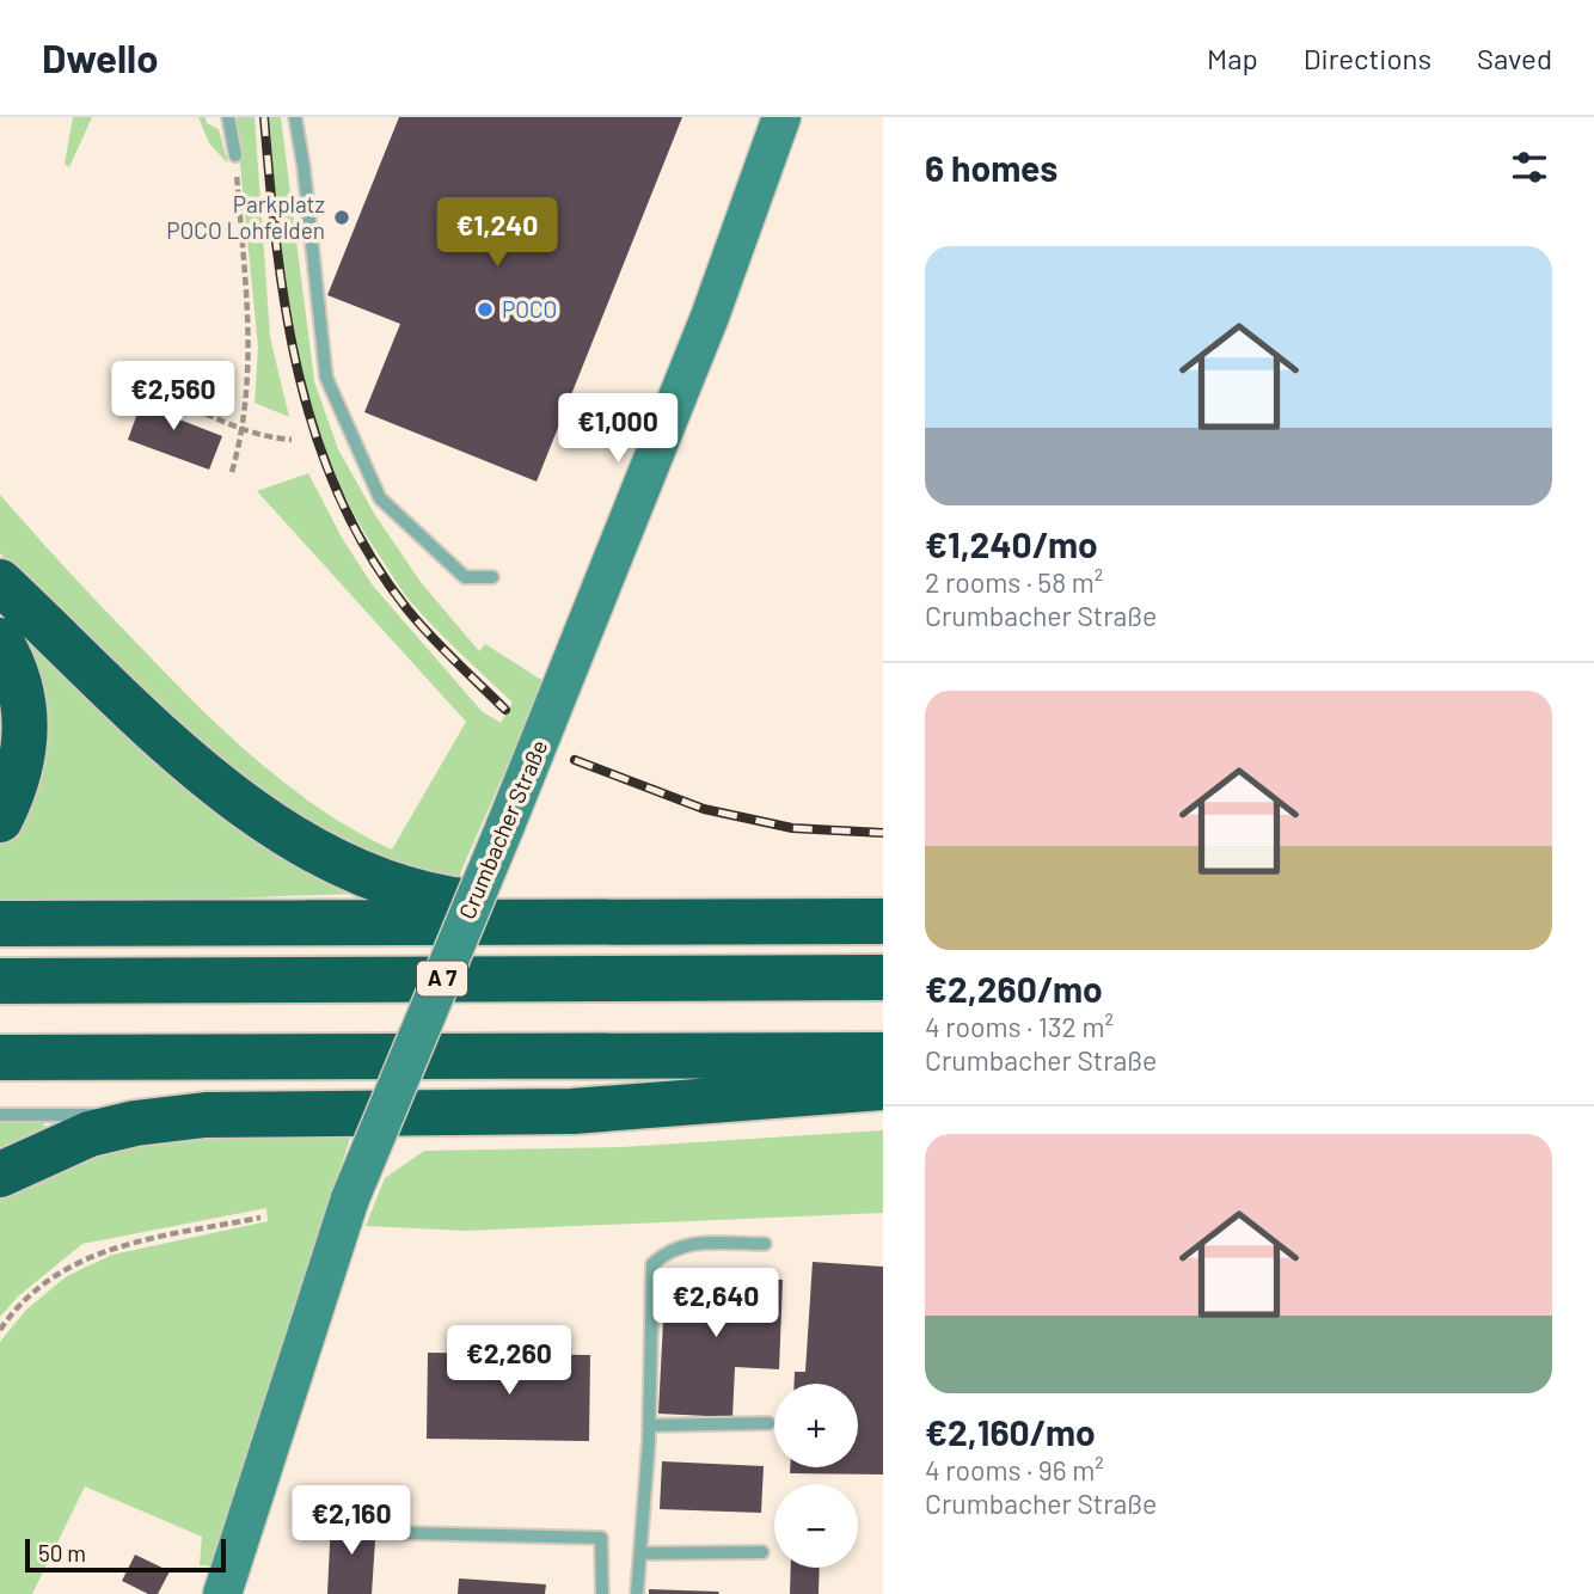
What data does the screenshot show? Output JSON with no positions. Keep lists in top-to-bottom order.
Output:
{
  "streets": {
    "highway": ["A 7"],
    "main road": ["Crumbacher Straße"]
  },
  "places": ["Parkplatz POCO Lohfelden", "POCO"],
  "scale_bar": "50 m",
  "page": {
    "header": "Dwello",
    "nav": ["Map", "Directions", "Saved"],
    "heading": "6 homes",
    "price": [
      "€1,240",
      "€2,560",
      "€1,000",
      "€2,640",
      "€2,260",
      "€2,160"
    ],
    "list": [
      {
        "name": "€1,240/mo",
        "note": "2 rooms · 58 m² · Crumbacher Straße"
      },
      {
        "name": "€2,260/mo",
        "note": "4 rooms · 132 m² · Crumbacher Straße"
      },
      {
        "name": "€2,160/mo",
        "note": "4 rooms · 96 m² · Crumbacher Straße"
      }
    ],
    "map_buttons": ["+", "−"],
    "scale": "50 m"
  }
}
